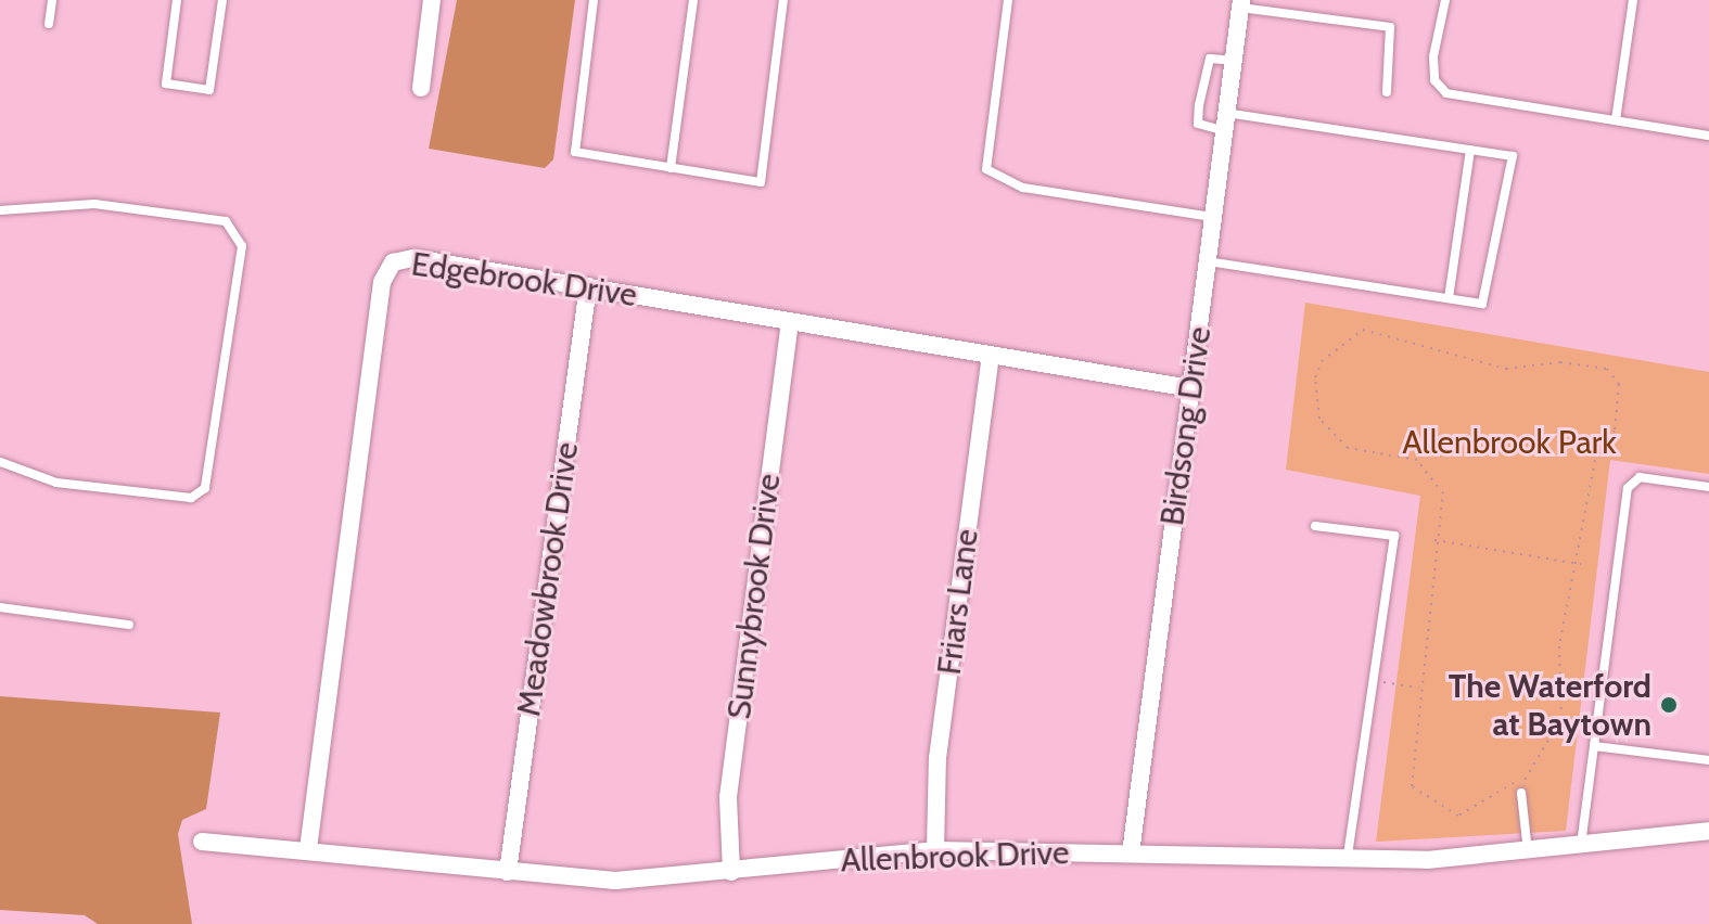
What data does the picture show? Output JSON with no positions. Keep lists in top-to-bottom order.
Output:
{
  "streets": {
    "street": [
      "Edgebrook Drive",
      "Birdsong Drive",
      "Meadowbrook Drive",
      "Sunnybrook Drive",
      "Friars Lane",
      "Allenbrook Drive"
    ]
  },
  "crossings": [
    ["Edgebrook Drive", "Birdsong Drive"],
    ["Edgebrook Drive", "Meadowbrook Drive"],
    ["Edgebrook Drive", "Sunnybrook Drive"],
    ["Edgebrook Drive", "Friars Lane"],
    ["Edgebrook Drive", "Allenbrook Drive"],
    ["Birdsong Drive", "Allenbrook Drive"],
    ["Meadowbrook Drive", "Allenbrook Drive"],
    ["Sunnybrook Drive", "Allenbrook Drive"],
    ["Friars Lane", "Allenbrook Drive"]
  ],
  "parks": ["Allenbrook Park"],
  "places": ["The Waterford at Baytown"]
}
